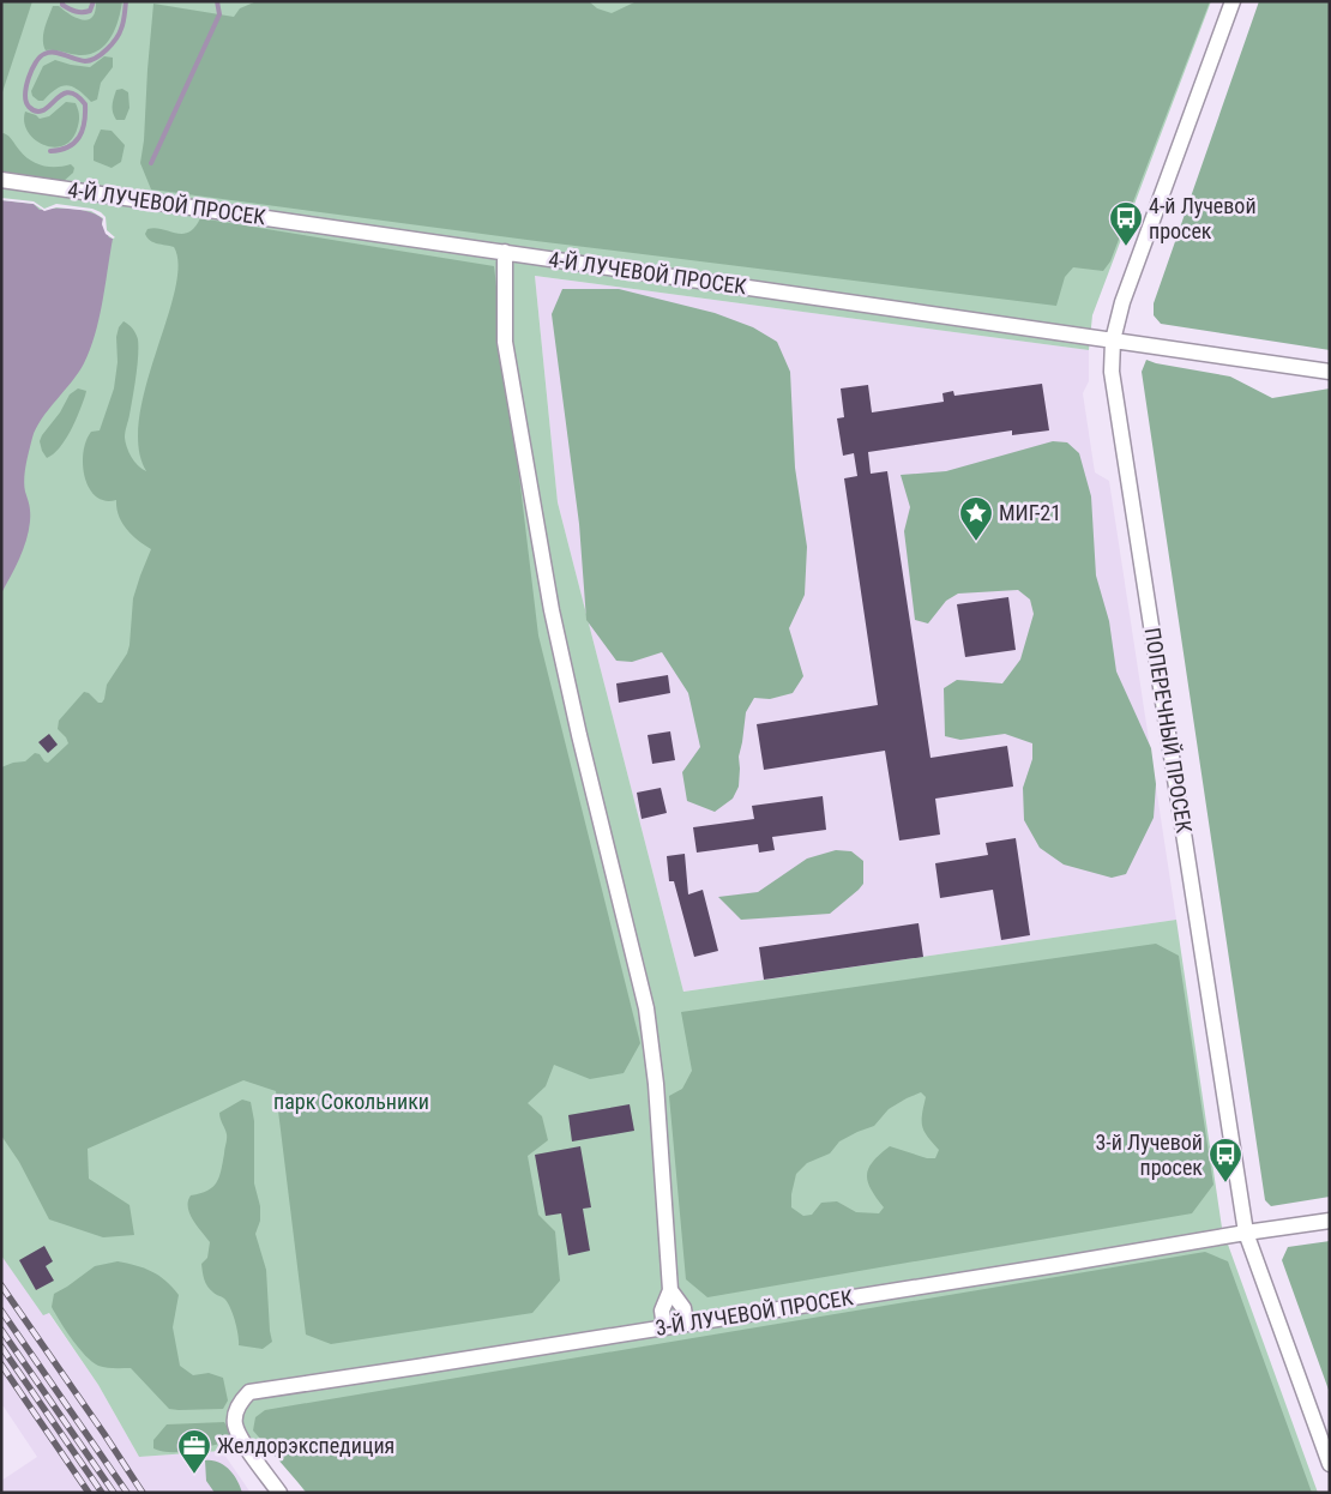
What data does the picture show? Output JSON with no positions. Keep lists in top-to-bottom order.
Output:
{
  "streets": {
    "street": ["4-Й ЛУЧЕВОЙ ПРОСЕК", "ПОПЕРЕЧНЫЙ ПРОСЕК", "3-Й ЛУЧЕВОЙ ПРОСЕК"]
  },
  "crossings": [
    ["4-Й ЛУЧЕВОЙ ПРОСЕК", "ПОПЕРЕЧНЫЙ ПРОСЕК"],
    ["ПОПЕРЕЧНЫЙ ПРОСЕК", "3-Й ЛУЧЕВОЙ ПРОСЕК"]
  ],
  "parks": ["парк Сокольники"],
  "places": {
    "bus stop": ["4-й Лучевой просек", "3-й Лучевой просек"],
    "place": ["МИГ-21"],
    "office": ["Желдорэкспедиция"]
  }
}
